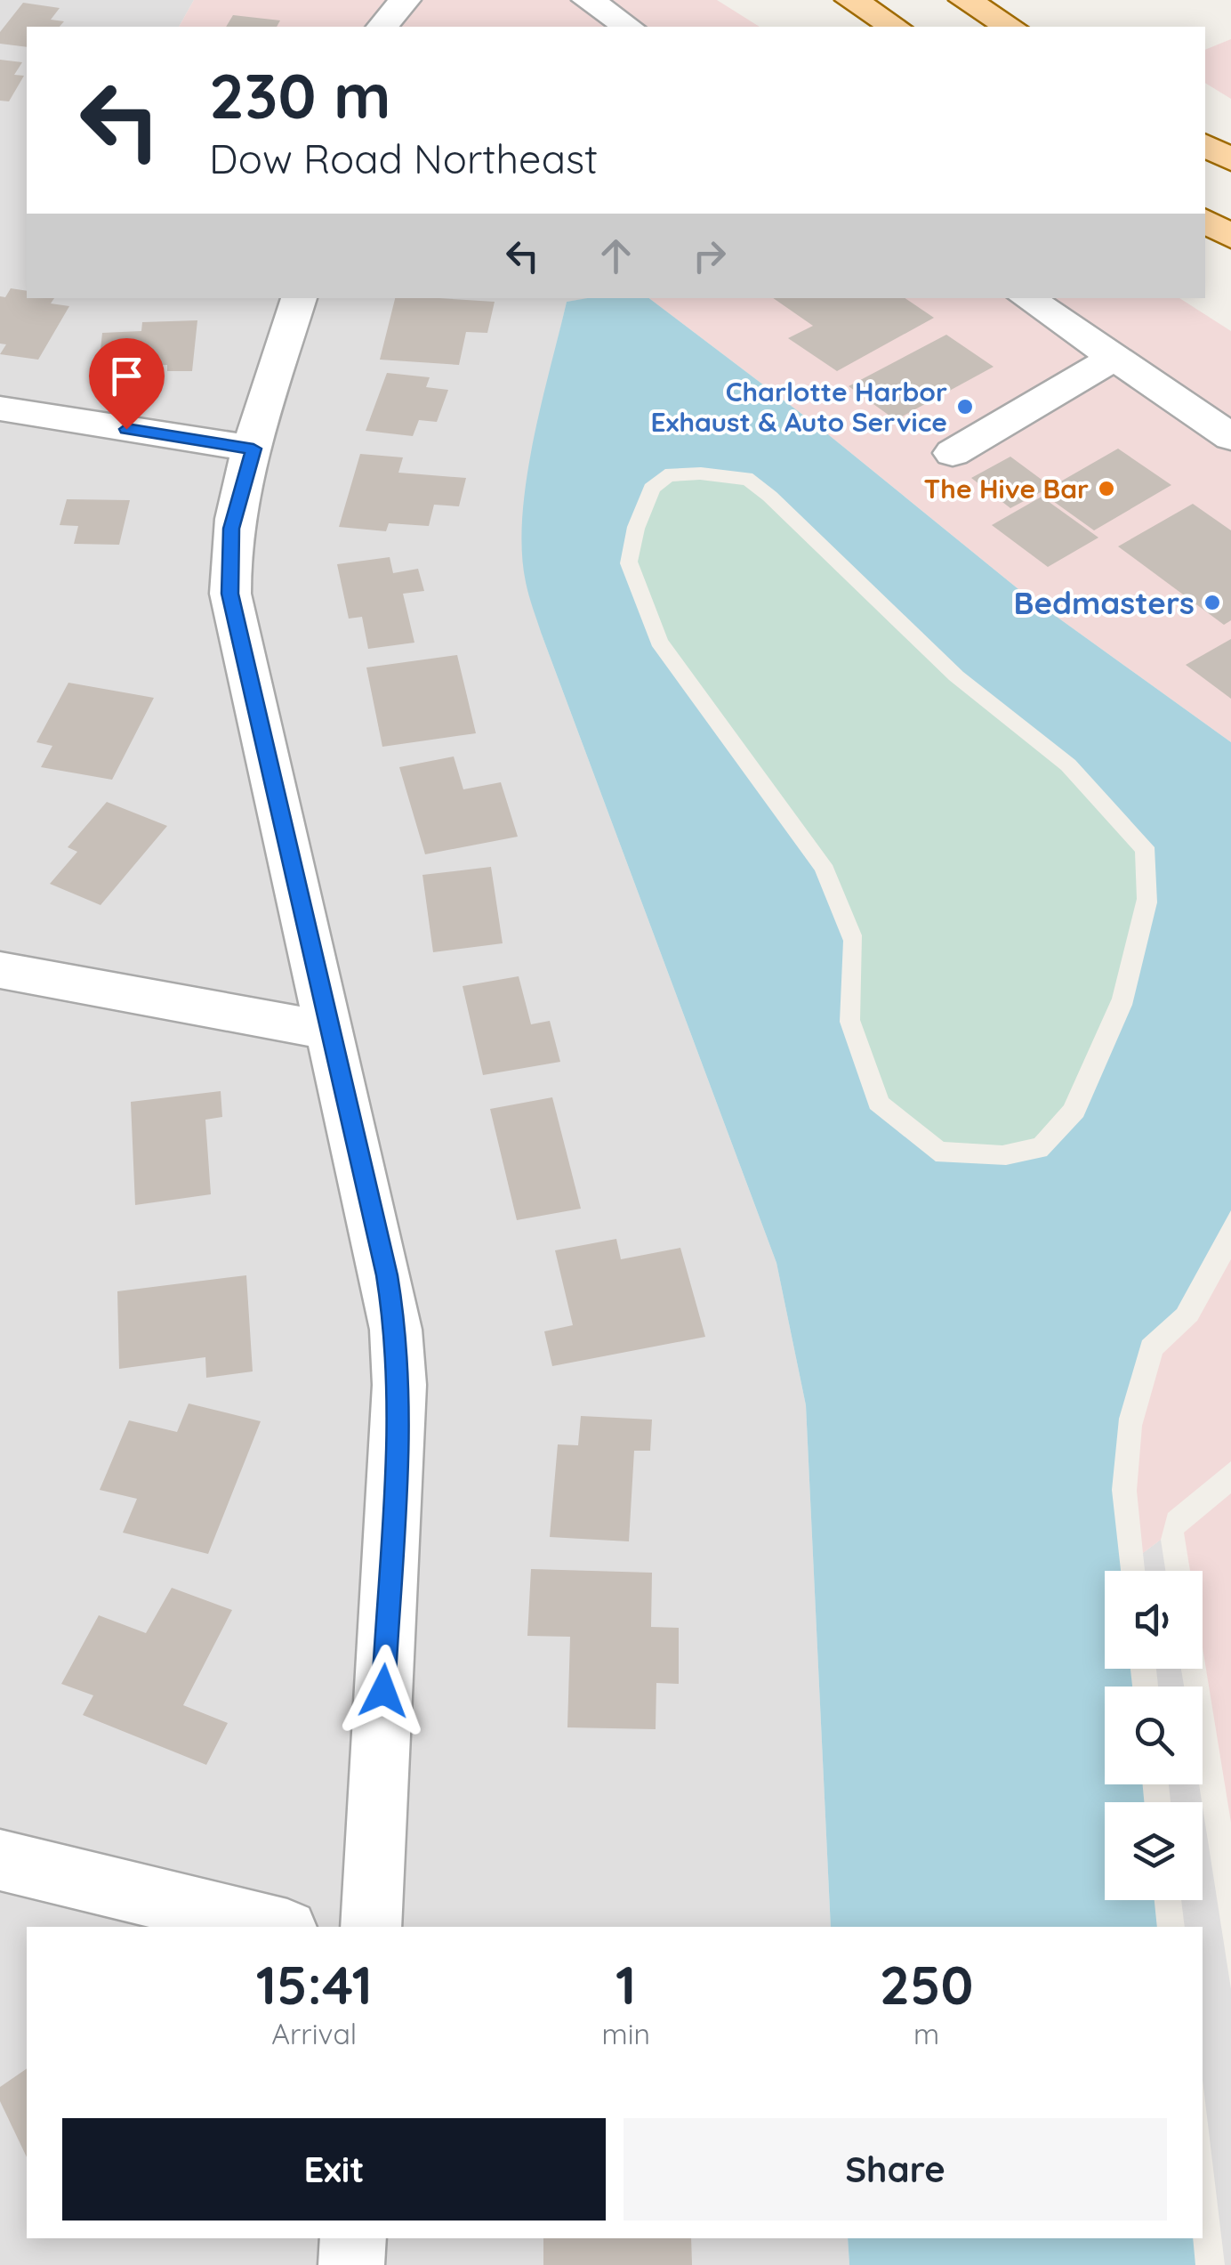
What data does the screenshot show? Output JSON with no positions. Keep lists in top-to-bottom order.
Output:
{
  "places": ["Charlotte Harbor Exhaust & Auto Service", "The Hive Bar", "Bedmasters"],
  "page": {
    "turn": ["230 m", "Dow Road Northeast"],
    "eta": [
      "15:41",
      "Arrival",
      "1",
      "min",
      "250",
      "m"
    ],
    "buttons": ["Exit", "Share"]
  }
}
